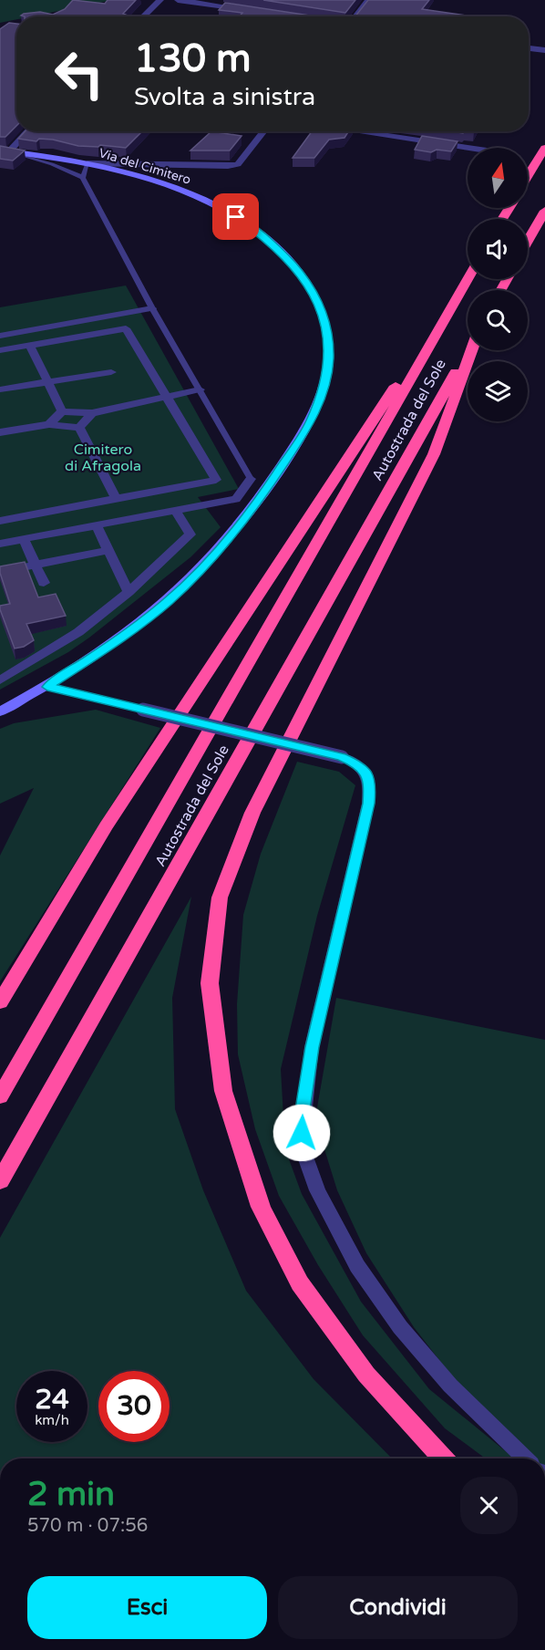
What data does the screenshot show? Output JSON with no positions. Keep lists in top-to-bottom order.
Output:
{
  "streets": {
    "highway": ["Autostrada del Sole"],
    "main road": ["Via del Cimitero"]
  },
  "parks": ["Cimitero di Afragola"],
  "north": "top",
  "page": {
    "turn": ["130 m", "Svolta a sinistra"],
    "speed": "24 km/h",
    "limit": "30",
    "heading": ["2 min", "570 m · 07:56"],
    "buttons": ["Esci", "Condividi"]
  }
}
